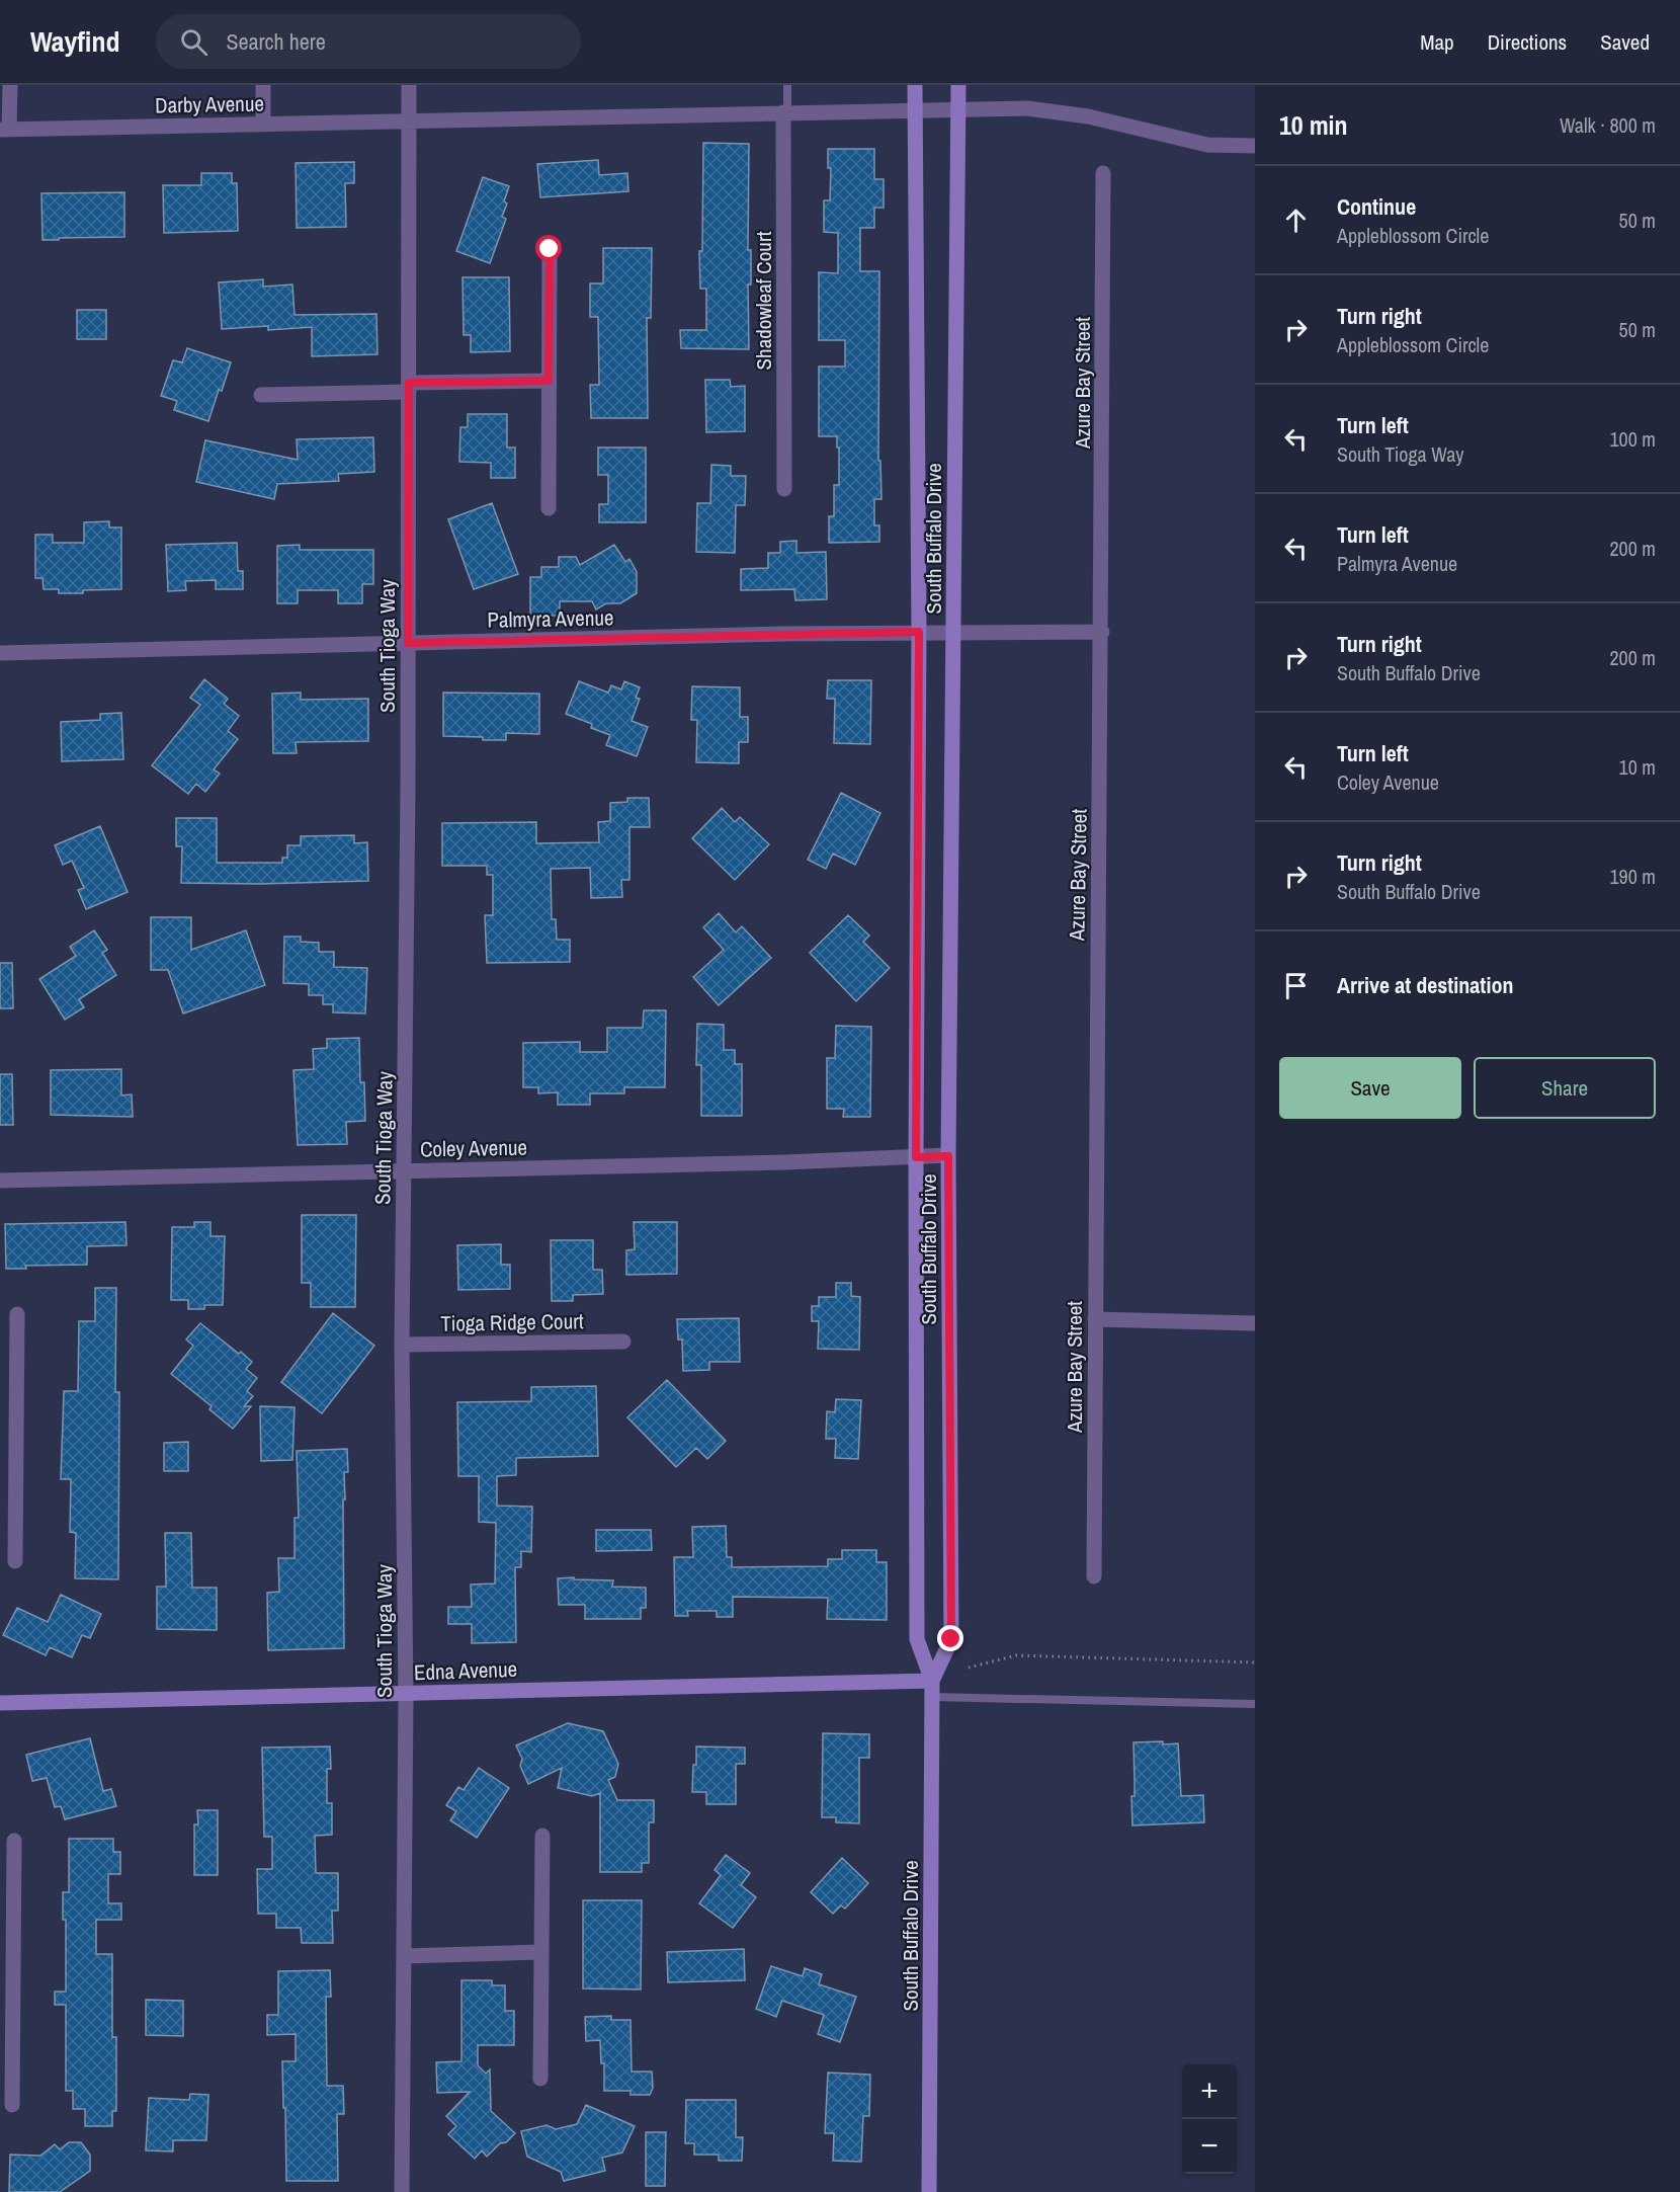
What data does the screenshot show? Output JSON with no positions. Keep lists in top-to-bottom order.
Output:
{
  "streets": {
    "main road": ["South Buffalo Drive", "Edna Avenue"],
    "street": [
      "Darby Avenue",
      "Shadowleaf Court",
      "Azure Bay Street",
      "Palmyra Avenue",
      "South Tioga Way",
      "Coley Avenue",
      "Tioga Ridge Court"
    ]
  },
  "crossings": [
    ["Darby Avenue", "Shadowleaf Court"],
    ["Darby Avenue", "South Buffalo Drive"],
    ["Darby Avenue", "South Tioga Way"],
    ["Azure Bay Street", "Palmyra Avenue"],
    ["South Buffalo Drive", "Palmyra Avenue"],
    ["South Buffalo Drive", "Coley Avenue"],
    ["South Buffalo Drive", "Edna Avenue"],
    ["Palmyra Avenue", "South Tioga Way"],
    ["South Tioga Way", "Coley Avenue"],
    ["South Tioga Way", "Tioga Ridge Court"],
    ["South Tioga Way", "Edna Avenue"]
  ],
  "page": {
    "header": "Wayfind",
    "search": "Search here",
    "nav": ["Map", "Directions", "Saved"],
    "heading": ["10 min", "Walk · 800 m"],
    "list": [
      ["Continue", "Appleblossom Circle", "50 m"],
      ["Turn right", "Appleblossom Circle", "50 m"],
      ["Turn left", "South Tioga Way", "100 m"],
      ["Turn left", "Palmyra Avenue", "200 m"],
      ["Turn right", "South Buffalo Drive", "200 m"],
      ["Turn left", "Coley Avenue", "10 m"],
      ["Turn right", "South Buffalo Drive", "190 m"],
      "Arrive at destination"
    ],
    "buttons": ["Save", "Share"],
    "map_buttons": ["+", "−"]
  }
}
